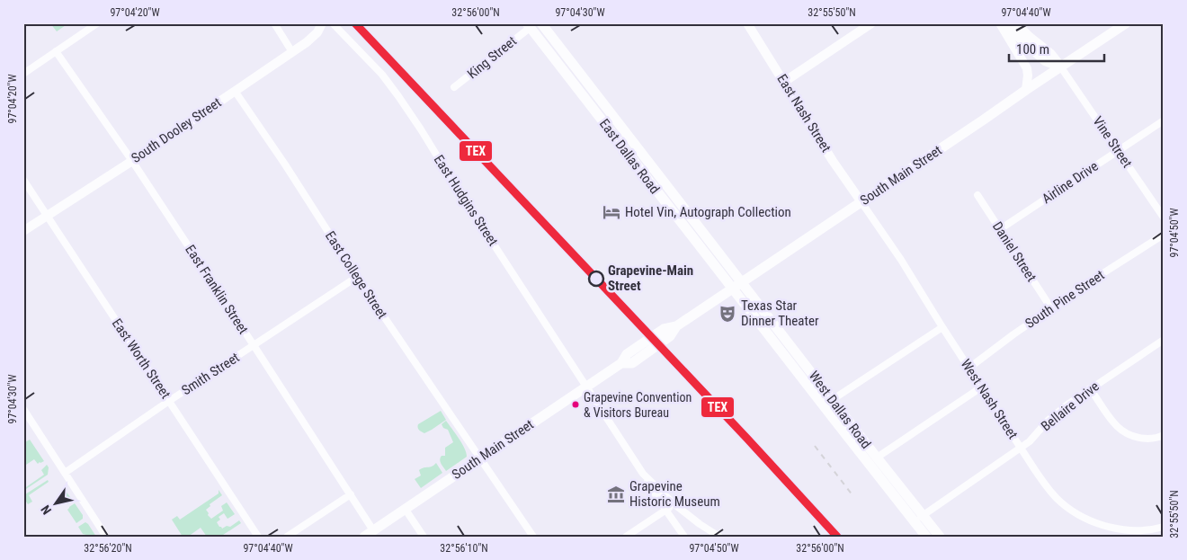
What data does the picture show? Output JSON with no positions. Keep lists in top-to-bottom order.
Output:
{
  "streets": {
    "main road": ["East Dallas Road", "South Main Street", "West Dallas Road"],
    "street": [
      "King Street",
      "East Nash Street",
      "South Dooley Street",
      "Vine Street",
      "Airline Drive",
      "East Hudgins Street",
      "Daniel Street",
      "East College Street",
      "East Franklin Street",
      "South Pine Street",
      "East Worth Street",
      "Smith Street",
      "West Nash Street",
      "Bellaire Drive"
    ]
  },
  "crossings": [
    ["King Street", "East Dallas Road"],
    ["East Nash Street", "South Main Street"],
    ["East Nash Street", "West Nash Street"],
    ["South Dooley Street", "East College Street"],
    ["South Dooley Street", "East Franklin Street"],
    ["South Dooley Street", "East Worth Street"],
    ["Vine Street", "South Main Street"],
    ["Vine Street", "Airline Drive"],
    ["East Dallas Road", "South Main Street"],
    ["East Dallas Road", "West Dallas Road"],
    ["South Main Street", "East Hudgins Street"],
    ["South Main Street", "East College Street"],
    ["South Main Street", "East Franklin Street"],
    ["South Main Street", "West Nash Street"],
    ["South Main Street", "West Dallas Road"],
    ["Airline Drive", "Daniel Street"],
    ["Daniel Street", "South Pine Street"],
    ["East College Street", "Smith Street"],
    ["East Franklin Street", "Smith Street"],
    ["South Pine Street", "West Nash Street"],
    ["East Worth Street", "Smith Street"],
    ["West Nash Street", "Bellaire Drive"],
    ["Bellaire Drive", "West Dallas Road"]
  ],
  "places": {
    "hotel": ["Hotel Vin, Autograph Collection"],
    "other": ["Grapevine-Main Street", "Grapevine Convention & Visitors Bureau"],
    "theatre": ["Texas Star Dinner Theater"],
    "museum": ["Grapevine Historic Museum"]
  },
  "lines": ["transit line TEX"],
  "scale_bar": "100 m",
  "north": "bottom left",
  "coordinates": [
    "97°04'20\"W",
    "32°56'00\"N",
    "97°04'30\"W",
    "32°55'50\"N",
    "97°04'40\"W",
    "97°04'50\"W",
    "32°56'20\"N",
    "32°56'10\"N"
  ]
}
